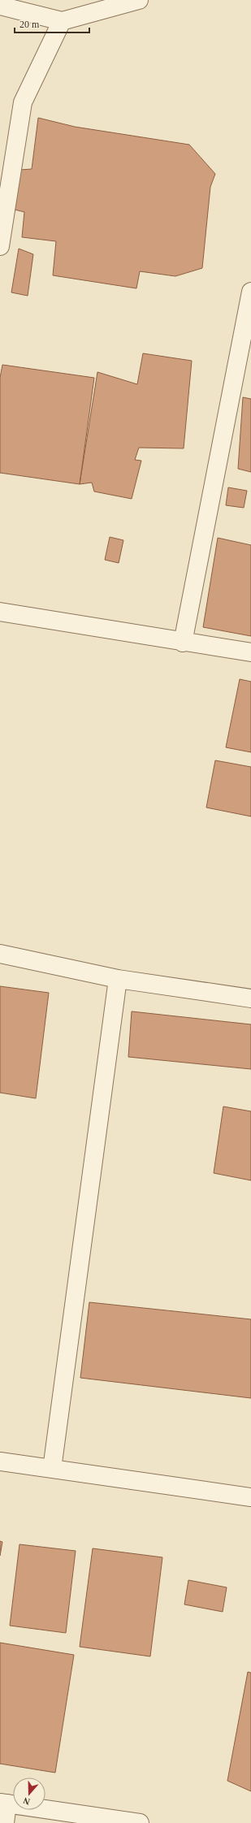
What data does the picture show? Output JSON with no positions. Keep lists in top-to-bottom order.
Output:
{
  "scale_bar": "20 m",
  "north": "bottom"
}
